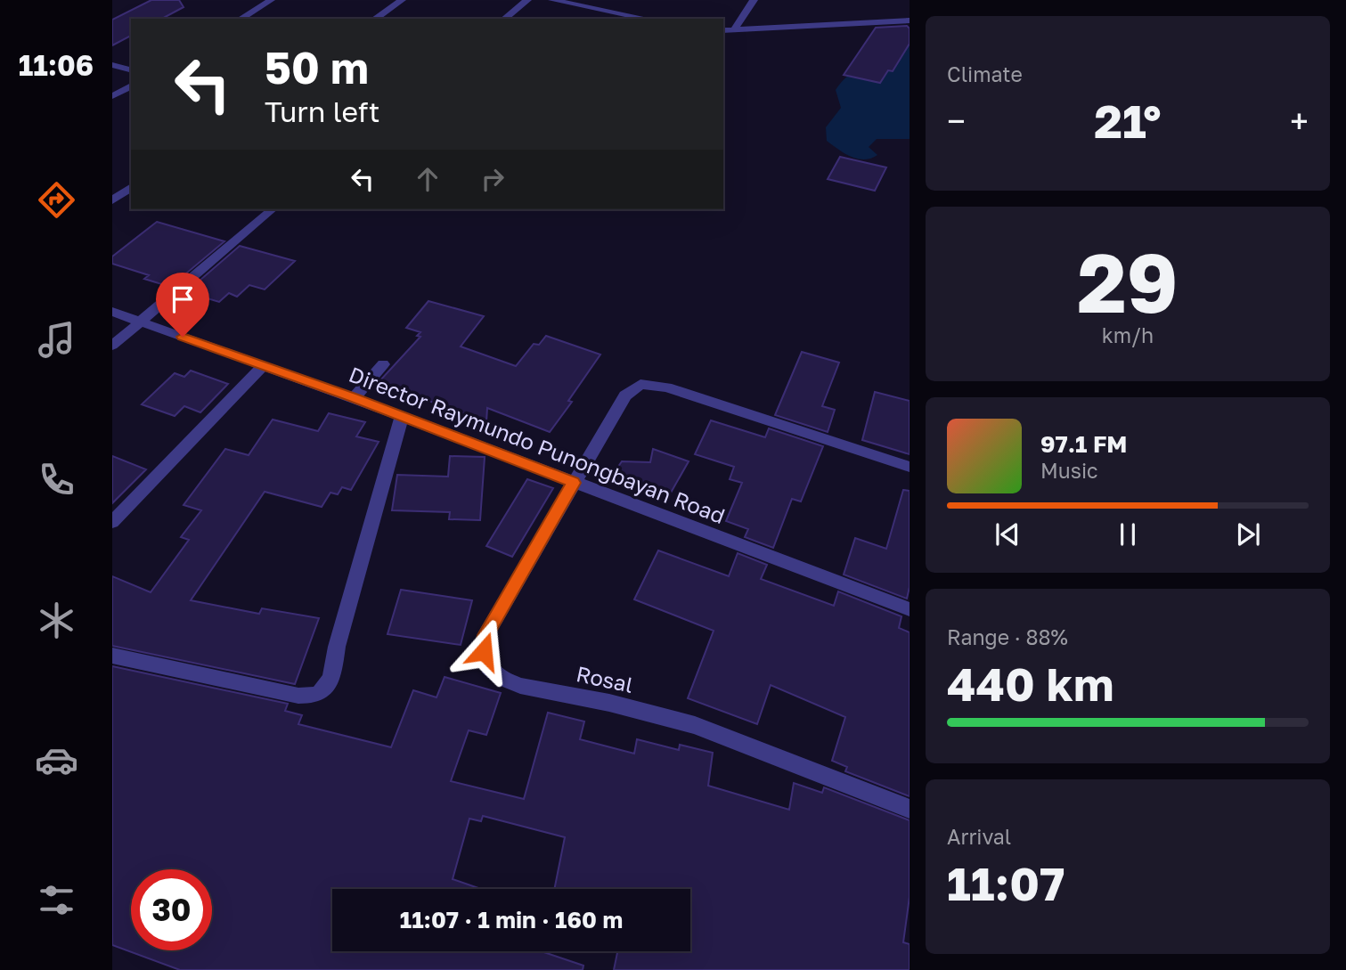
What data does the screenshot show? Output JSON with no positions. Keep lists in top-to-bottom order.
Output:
{
  "streets": {
    "street": ["Director Raymundo Punongbayan Road", "Rosal"]
  },
  "crossings": [
    ["Director Raymundo Punongbayan Road", "Rosal"]
  ],
  "page": {
    "tabs": "11:06",
    "tile": [
      "Climate",
      ["29", "km/h"],
      ["Range · 88%", "440 km"],
      ["Arrival", "11:07"]
    ],
    "turn": ["50 m", "Turn left"],
    "heat": ["−", "21°", "+"],
    "song": ["97.1 FM", "Music"],
    "limit": "30",
    "trip": "11:07 · 1 min · 160 m"
  }
}
